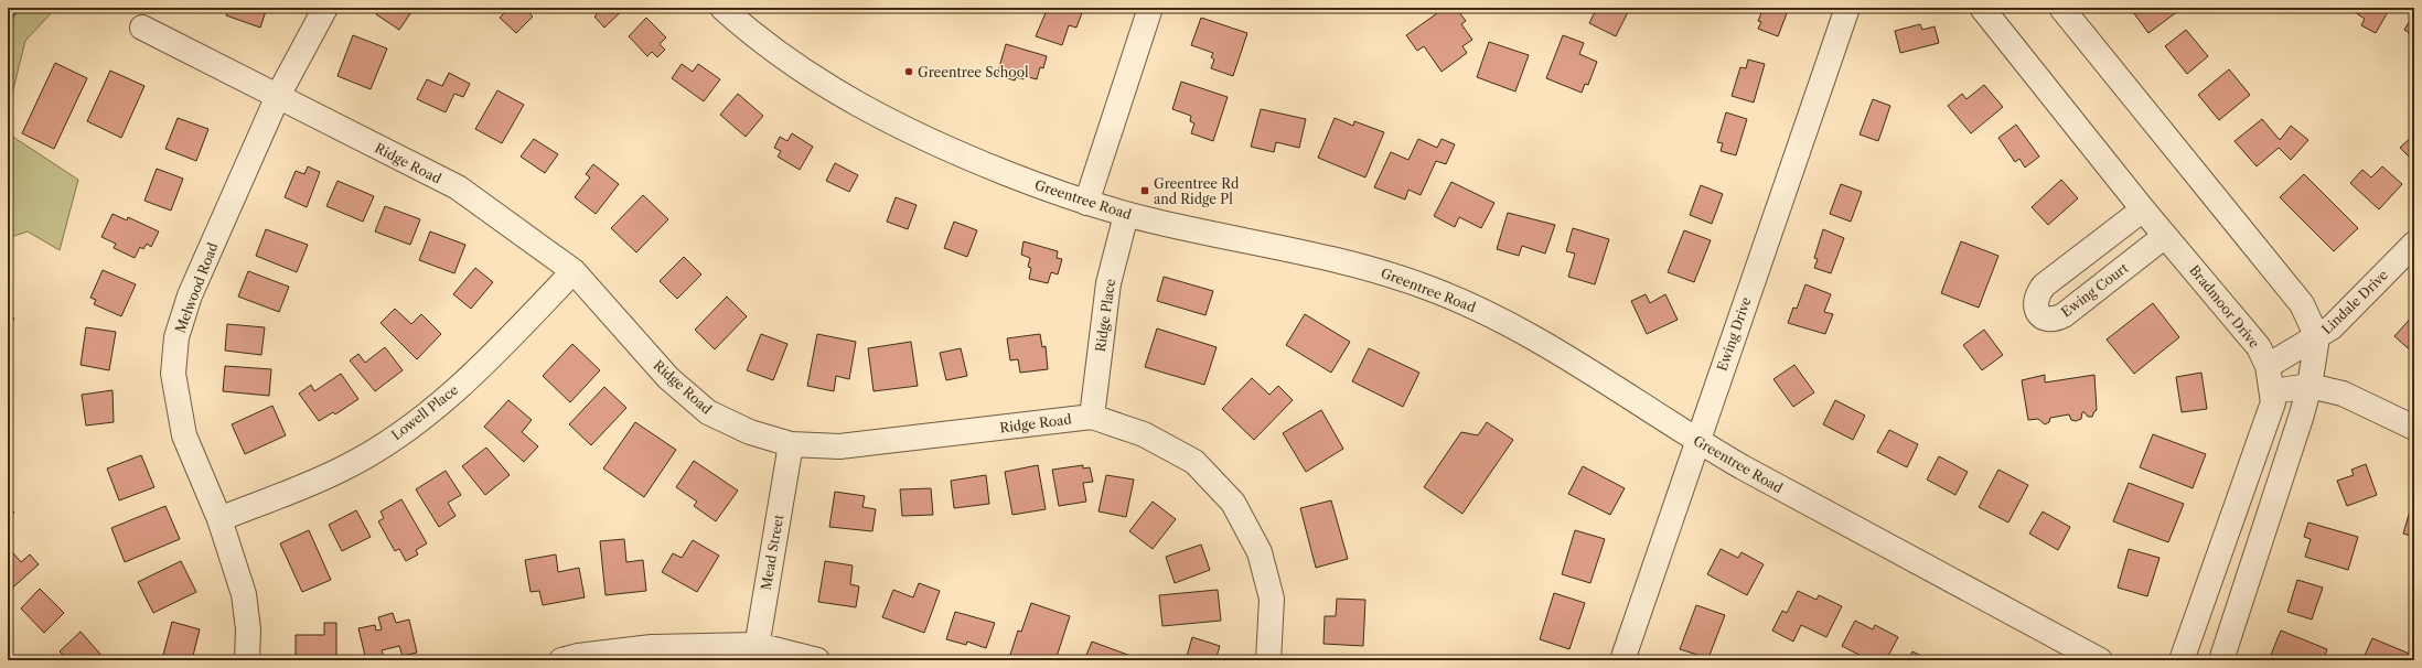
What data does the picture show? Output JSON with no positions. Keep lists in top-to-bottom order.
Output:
{
  "streets": {
    "street": [
      "Ridge Road",
      "Greentree Road",
      "Melwood Road",
      "Ewing Court",
      "Lindale Drive",
      "Bradmoor Drive",
      "Ridge Place",
      "Ewing Drive",
      "Lowell Place",
      "Mead Street"
    ]
  },
  "crossings": [
    ["Ridge Road", "Melwood Road"],
    ["Ridge Road", "Ridge Place"],
    ["Ridge Road", "Lowell Place"],
    ["Ridge Road", "Mead Street"],
    ["Greentree Road", "Ridge Place"],
    ["Greentree Road", "Ewing Drive"],
    ["Melwood Road", "Lowell Place"],
    ["Ewing Court", "Bradmoor Drive"],
    ["Lindale Drive", "Bradmoor Drive"]
  ],
  "places": {
    "other": ["Greentree School"],
    "transit": ["Greentree Rd and Ridge Pl"]
  }
}
